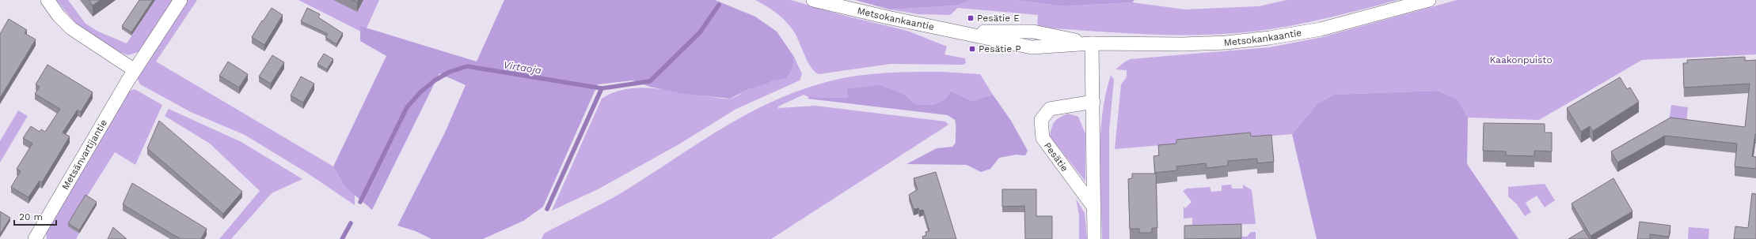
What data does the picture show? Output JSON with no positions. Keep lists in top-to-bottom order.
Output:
{
  "streets": {
    "street": ["Metsokankaantie", "Metsänvartijantie", "Pesätie"]
  },
  "water": ["Virtaoja"],
  "parks": ["Kaakonpuisto"],
  "places": {
    "transit": ["Pesätie E", "Pesätie P"]
  },
  "scale_bar": "20 m"
}
